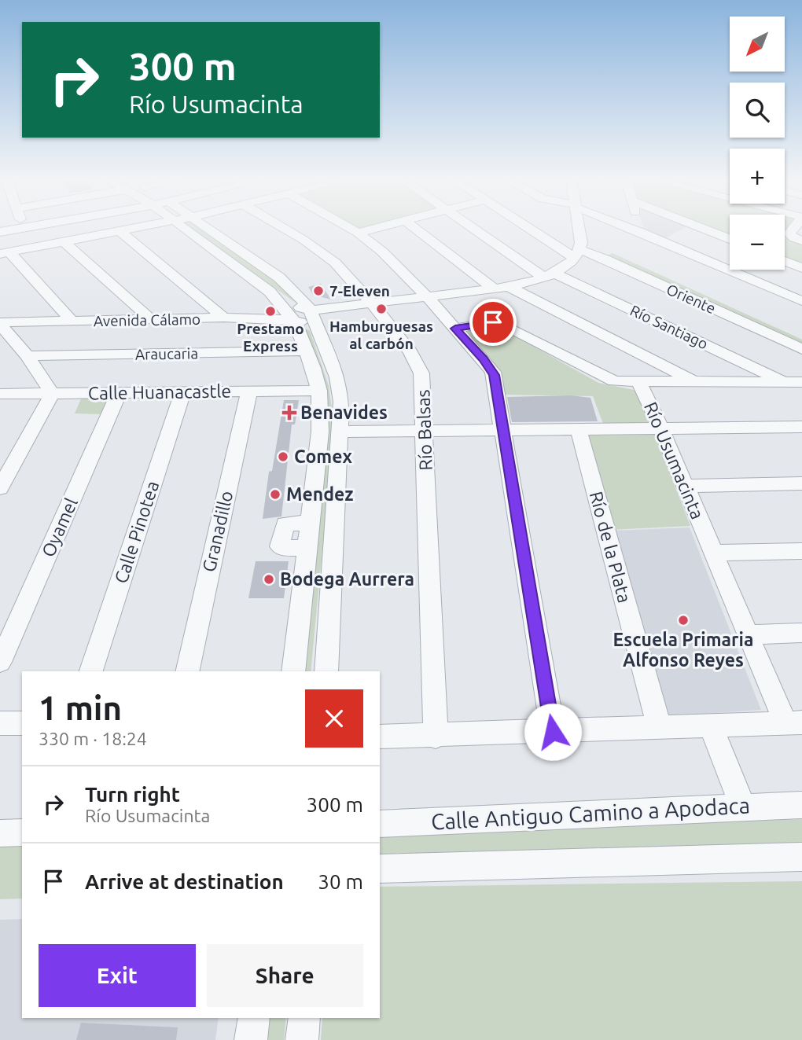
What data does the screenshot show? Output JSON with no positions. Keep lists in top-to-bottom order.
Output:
{
  "streets": {
    "street": [
      "Oriente",
      "Avenida Cálamo",
      "Río Santiago",
      "Araucaria",
      "Calle Huanacastle",
      "Río Balsas",
      "Río Usumacinta",
      "Oyamel",
      "Granadillo",
      "Calle Pinotea",
      "Río de la Plata",
      "Calle Antiguo Camino a Apodaca"
    ]
  },
  "crossings": [
    ["Calle Huanacastle", "Oyamel"],
    ["Calle Huanacastle", "Granadillo"],
    ["Calle Huanacastle", "Calle Pinotea"]
  ],
  "places": {
    "other": [
      "7-Eleven",
      "Hamburguesas al carbón",
      "Prestamo Express",
      "Comex",
      "Mendez",
      "Bodega Aurrera",
      "Escuela Primaria Alfonso Reyes"
    ],
    "health": ["Benavides"]
  },
  "north": "bottom left",
  "page": {
    "map_buttons": ["+", "−"],
    "turn": ["300 m", "Río Usumacinta"],
    "heading": ["1 min", "330 m · 18:24"],
    "list": [
      {
        "name": "Turn right",
        "note": "Río Usumacinta",
        "value": "300 m"
      },
      {
        "name": "Arrive at destination",
        "value": "30 m"
      }
    ],
    "buttons": ["Exit", "Share"]
  }
}
